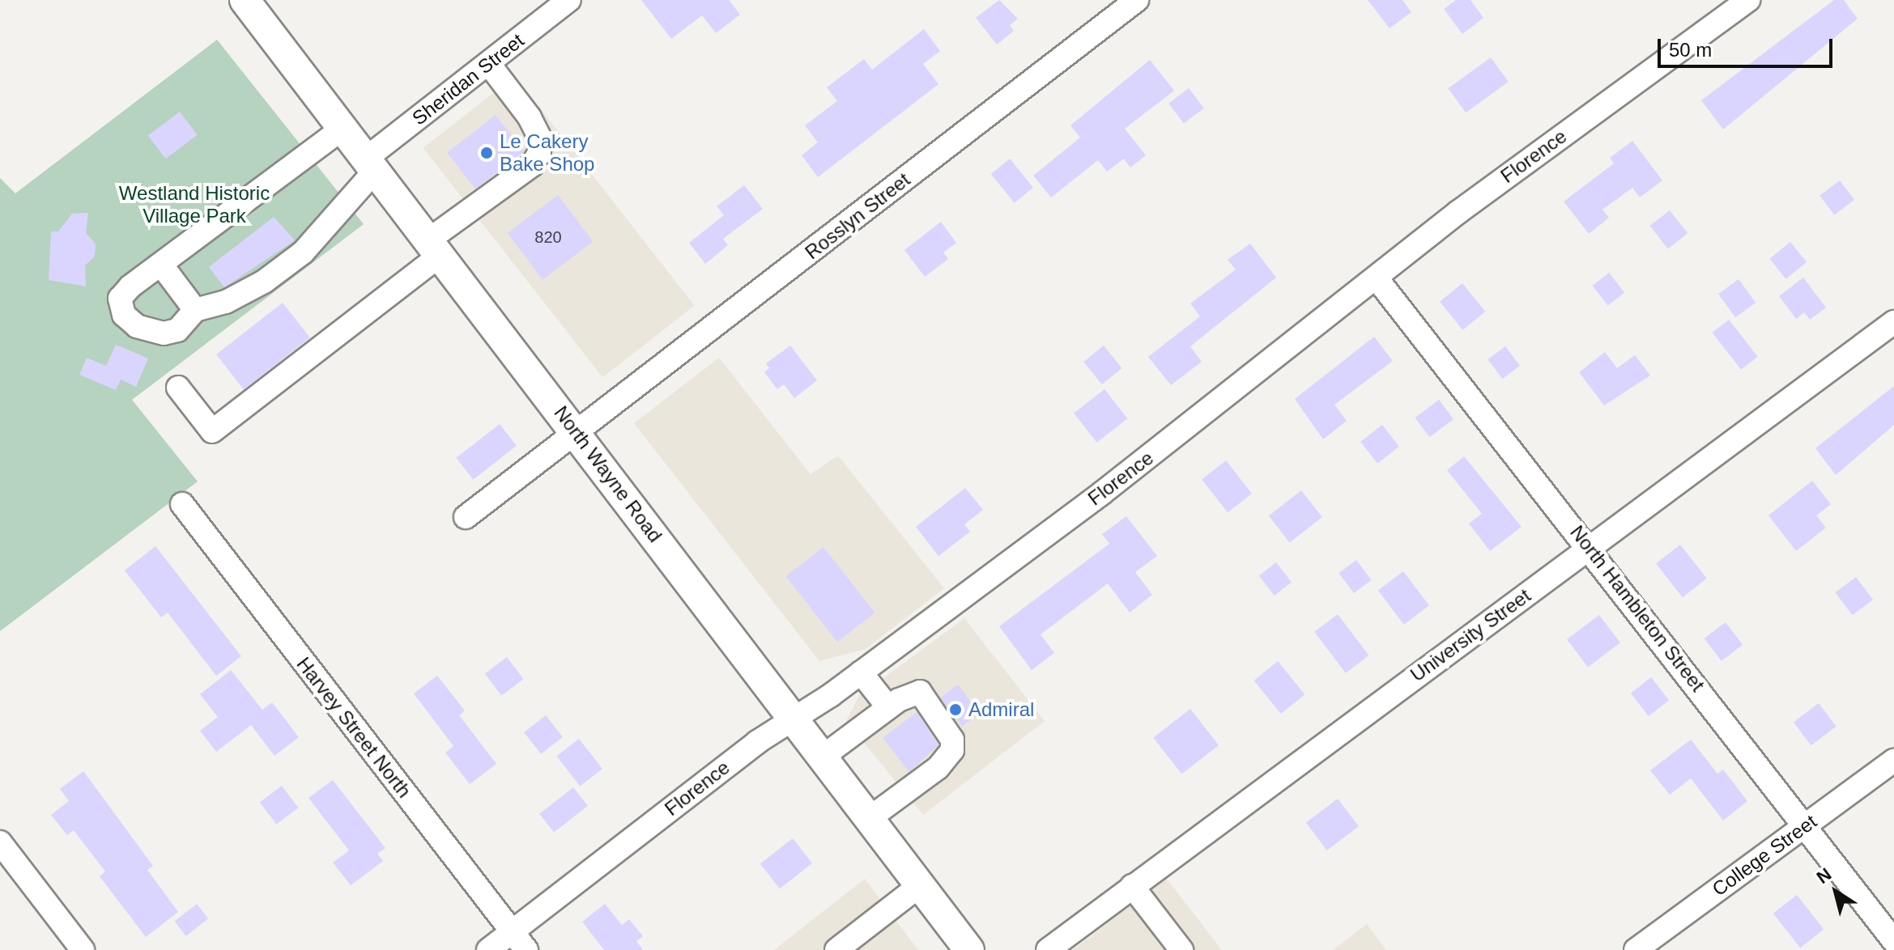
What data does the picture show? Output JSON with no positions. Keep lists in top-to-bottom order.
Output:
{
  "streets": {
    "main road": ["North Wayne Road"],
    "street": [
      "Sheridan Street",
      "Florence",
      "Rosslyn Street",
      "North Hambleton Street",
      "University Street",
      "Harvey Street North",
      "College Street"
    ]
  },
  "crossings": [
    ["Sheridan Street", "North Wayne Road"],
    ["Florence", "North Wayne Road"],
    ["Florence", "North Hambleton Street"],
    ["Florence", "Harvey Street North"],
    ["Rosslyn Street", "North Wayne Road"],
    ["North Hambleton Street", "University Street"],
    ["North Hambleton Street", "College Street"]
  ],
  "parks": ["Westland Historic Village Park"],
  "places": ["Le Cakery Bake Shop", "Admiral"],
  "house_numbers": ["820"],
  "scale_bar": "50 m",
  "north": "top left"
}
